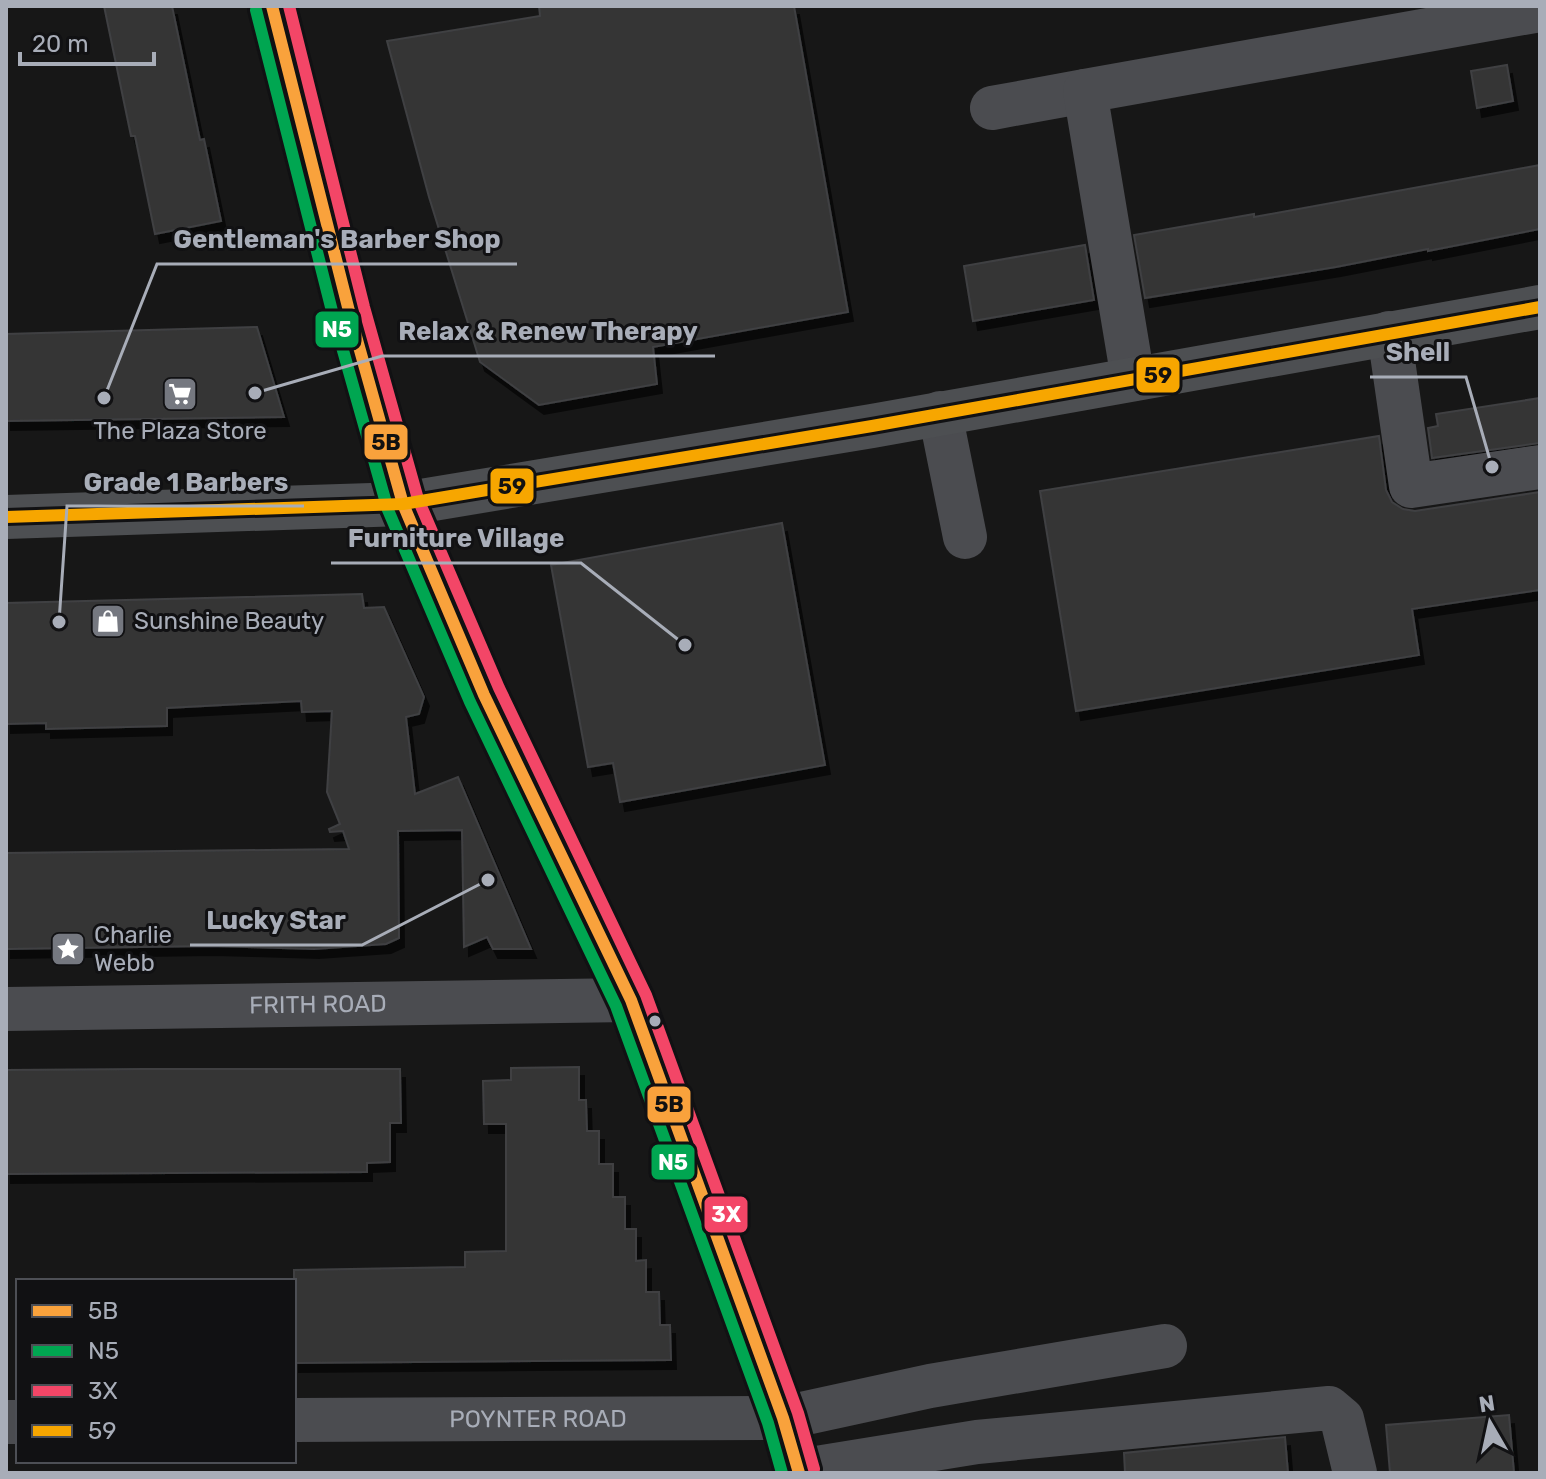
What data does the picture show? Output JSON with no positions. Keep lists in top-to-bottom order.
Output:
{
  "streets": {
    "street": ["FRITH ROAD", "POYNTER ROAD"]
  },
  "places": {
    "other": [
      "Relax & Renew Therapy",
      "Gentleman's Barber Shop",
      "Shell",
      "Grade 1 Barbers",
      "Furniture Village",
      "Lucky Star"
    ],
    "supermarket": ["The Plaza Store"],
    "shop": ["Sunshine Beauty"],
    "place": ["Charlie Webb"]
  },
  "lines": [
    "transit line 5B",
    "transit line 3X",
    "transit line N5",
    "transit line 59"
  ],
  "legend": [
    "5B",
    "N5",
    "3X",
    "59"
  ],
  "scale_bar": "20 m",
  "north": "top"
}
